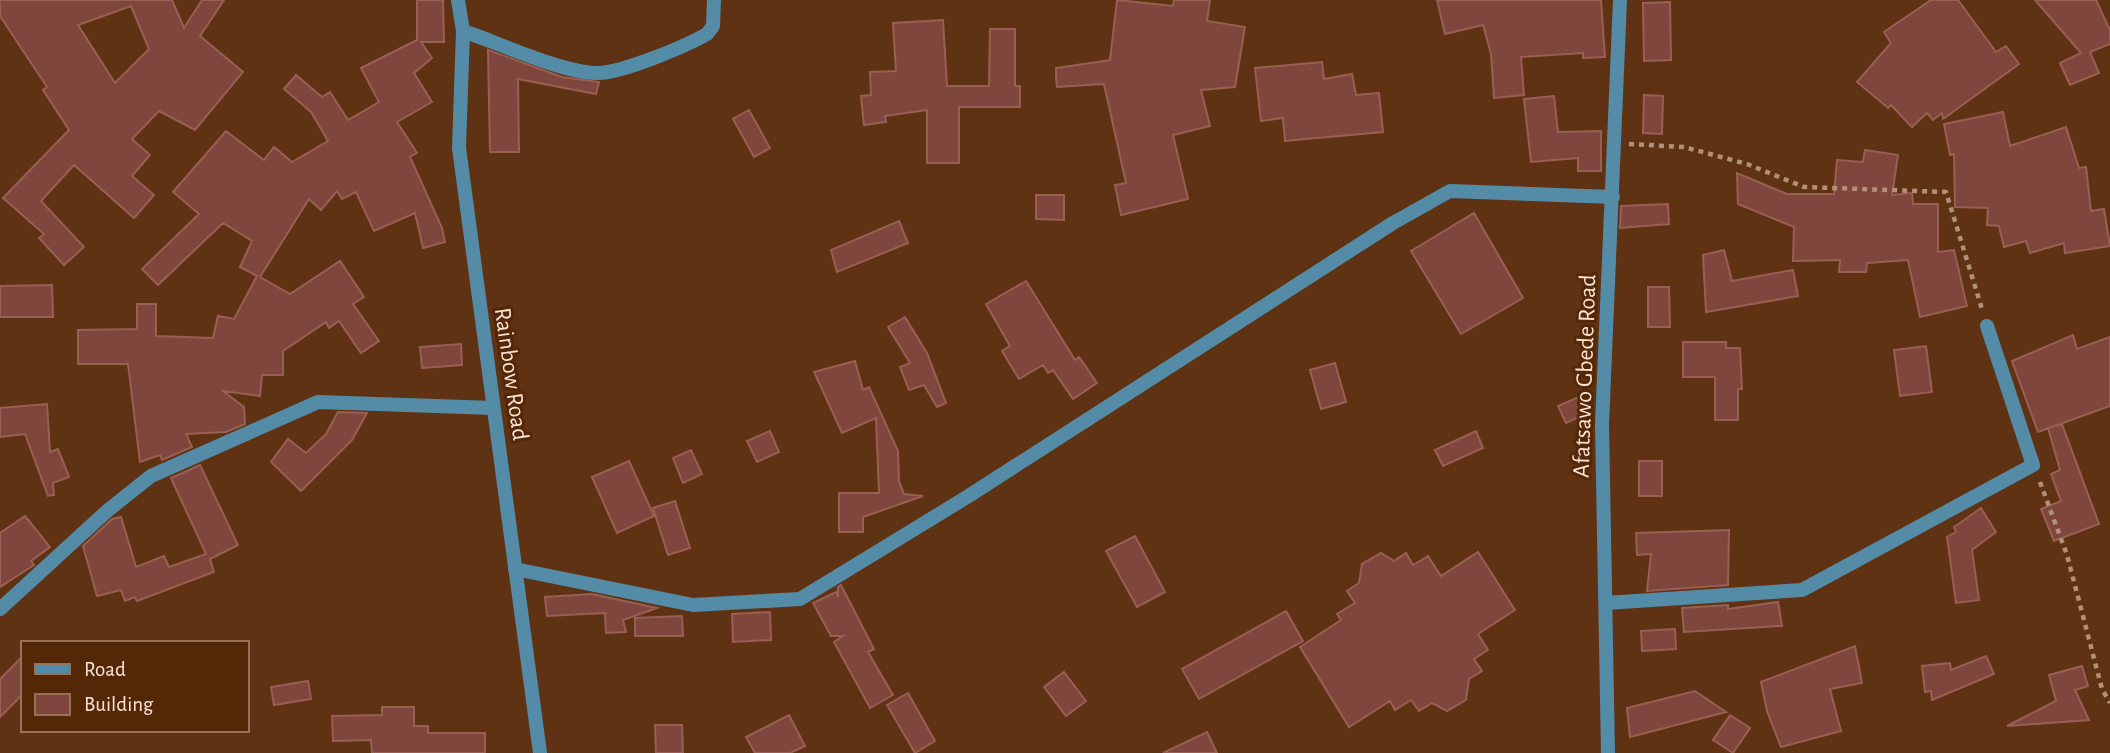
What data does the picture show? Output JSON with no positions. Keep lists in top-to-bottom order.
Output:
{
  "streets": {
    "street": ["Rainbow Road", "Afatsawo Gbede Road"]
  },
  "legend": ["Road", "Building"]
}
